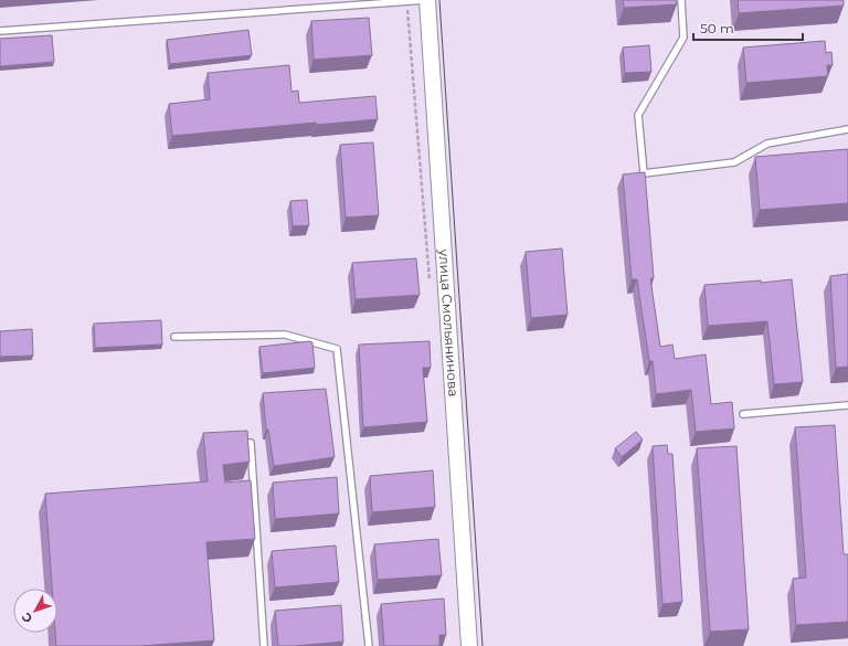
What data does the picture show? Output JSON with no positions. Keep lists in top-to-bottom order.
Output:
{
  "streets": {
    "street": ["улица Смольянинова"]
  },
  "scale_bar": "50 m",
  "north": "bottom left"
}
